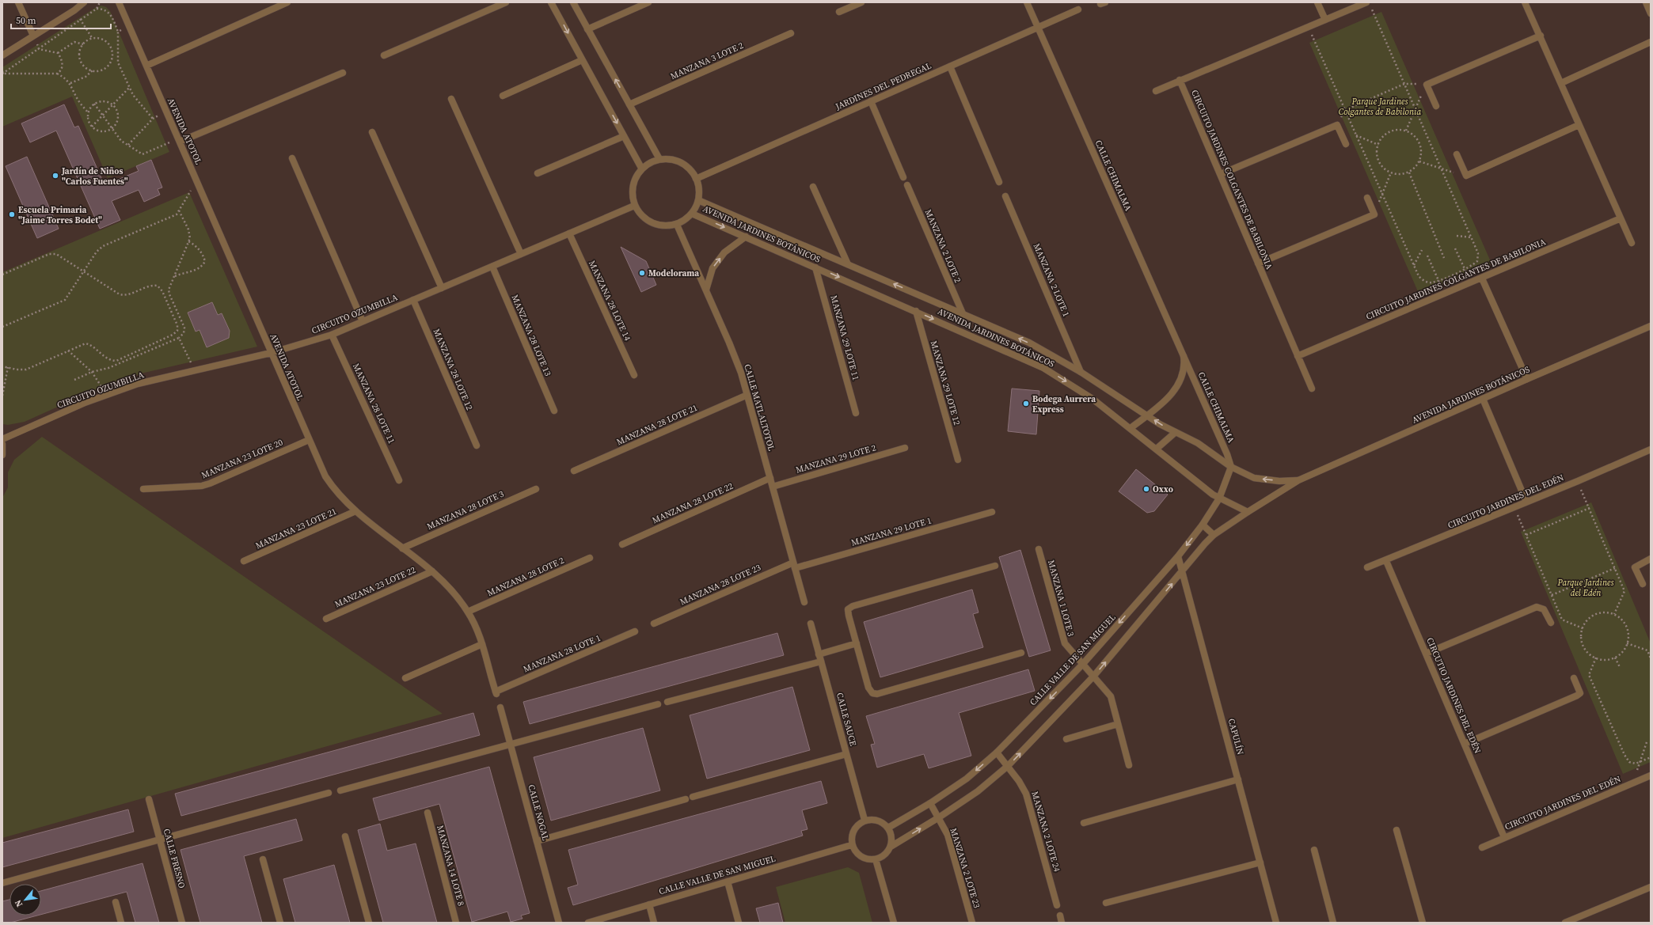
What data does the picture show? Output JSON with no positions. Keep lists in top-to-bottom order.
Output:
{
  "streets": {
    "street": [
      "MANZANA 3 LOTE 2",
      "JARDINES DEL PEDREGAL",
      "AVENIDA ATOTOL",
      "CALLE CHIMALMA",
      "CIRCUITO JARDINES COLGANTES DE BABILONIA",
      "AVENIDA JARDINES BOTÁNICOS",
      "MANZANA 2 LOTE 2",
      "MANZANA 2 LOTE 1",
      "MANZANA 28 LOTE 14",
      "CIRCUITO OZUMBILLA",
      "MANZANA 28 LOTE 13",
      "MANZANA 29 LOTE 11",
      "MANZANA 28 LOTE 12",
      "MANZANA 29 LOTE 12",
      "MANZANA 28 LOTE 11",
      "CALLE MATLALTOTOL",
      "MANZANA 28 LOTE 21",
      "MANZANA 23 LOTE 20",
      "MANZANA 29 LOTE 2",
      "CIRCUITO JARDINES DEL EDÉN",
      "MANZANA 28 LOTE 22",
      "MANZANA 28 LOTE 3",
      "MANZANA 23 LOTE 21",
      "MANZANA 29 LOTE 1",
      "MANZANA 28 LOTE 2",
      "MANZANA 28 LOTE 23",
      "MANZANA 23 LOTE 22",
      "MANZANA 1 LOTE 3",
      "MANZANA 28 LOTE 1",
      "CALLE VALLE DE SAN MIGUEL",
      "CIRCUTIO JARDINES DEL EDÉN",
      "CALLE SAUCE",
      "CAPULÍN",
      "CALLE NOGAL",
      "MANZANA 2 LOTE 24",
      "CALLE FRESNO",
      "MANZANA 14 LOTE 8",
      "MANZANA 2 LOTE 23"
    ]
  },
  "crossings": [
    ["JARDINES DEL PEDREGAL", "CALLE CHIMALMA"],
    ["JARDINES DEL PEDREGAL", "AVENIDA JARDINES BOTÁNICOS"],
    ["JARDINES DEL PEDREGAL", "CIRCUITO OZUMBILLA"],
    ["JARDINES DEL PEDREGAL", "CALLE MATLALTOTOL"],
    ["AVENIDA ATOTOL", "CIRCUITO OZUMBILLA"],
    ["AVENIDA ATOTOL", "MANZANA 23 LOTE 20"],
    ["AVENIDA ATOTOL", "MANZANA 28 LOTE 3"],
    ["AVENIDA ATOTOL", "MANZANA 23 LOTE 21"],
    ["AVENIDA ATOTOL", "MANZANA 28 LOTE 2"],
    ["AVENIDA ATOTOL", "MANZANA 23 LOTE 22"],
    ["AVENIDA ATOTOL", "MANZANA 28 LOTE 1"],
    ["CALLE CHIMALMA", "AVENIDA JARDINES BOTÁNICOS"],
    ["CALLE CHIMALMA", "CALLE VALLE DE SAN MIGUEL"],
    ["AVENIDA JARDINES BOTÁNICOS", "MANZANA 2 LOTE 2"],
    ["AVENIDA JARDINES BOTÁNICOS", "MANZANA 2 LOTE 1"],
    ["AVENIDA JARDINES BOTÁNICOS", "CIRCUITO OZUMBILLA"],
    ["AVENIDA JARDINES BOTÁNICOS", "MANZANA 29 LOTE 11"],
    ["AVENIDA JARDINES BOTÁNICOS", "MANZANA 29 LOTE 12"],
    ["AVENIDA JARDINES BOTÁNICOS", "CALLE MATLALTOTOL"],
    ["AVENIDA JARDINES BOTÁNICOS", "CALLE VALLE DE SAN MIGUEL"],
    ["MANZANA 28 LOTE 14", "CIRCUITO OZUMBILLA"],
    ["CIRCUITO OZUMBILLA", "MANZANA 28 LOTE 13"],
    ["CIRCUITO OZUMBILLA", "MANZANA 28 LOTE 12"],
    ["CIRCUITO OZUMBILLA", "MANZANA 28 LOTE 11"],
    ["CIRCUITO OZUMBILLA", "CALLE MATLALTOTOL"],
    ["CALLE MATLALTOTOL", "MANZANA 28 LOTE 21"],
    ["CALLE MATLALTOTOL", "MANZANA 29 LOTE 2"],
    ["CALLE MATLALTOTOL", "MANZANA 28 LOTE 22"],
    ["CALLE MATLALTOTOL", "MANZANA 29 LOTE 1"],
    ["CALLE MATLALTOTOL", "MANZANA 28 LOTE 23"],
    ["CIRCUITO JARDINES DEL EDÉN", "CIRCUTIO JARDINES DEL EDÉN"],
    ["MANZANA 29 LOTE 1", "MANZANA 28 LOTE 23"],
    ["MANZANA 1 LOTE 3", "CALLE VALLE DE SAN MIGUEL"],
    ["CALLE VALLE DE SAN MIGUEL", "CALLE SAUCE"],
    ["CALLE VALLE DE SAN MIGUEL", "CAPULÍN"],
    ["CALLE VALLE DE SAN MIGUEL", "MANZANA 2 LOTE 24"],
    ["CALLE VALLE DE SAN MIGUEL", "MANZANA 2 LOTE 23"]
  ],
  "parks": ["Parque Jardines Colgantes de Babilonia", "Parque Jardines del Edén"],
  "places": [
    "Jardín de Niños \"Carlos Fuentes\"",
    "Escuela Primaria \"Jaime Torres Bodet\"",
    "Modelorama",
    "Bodega Aurrera Express",
    "Oxxo"
  ],
  "scale_bar": "50 m",
  "north": "bottom left"
}
